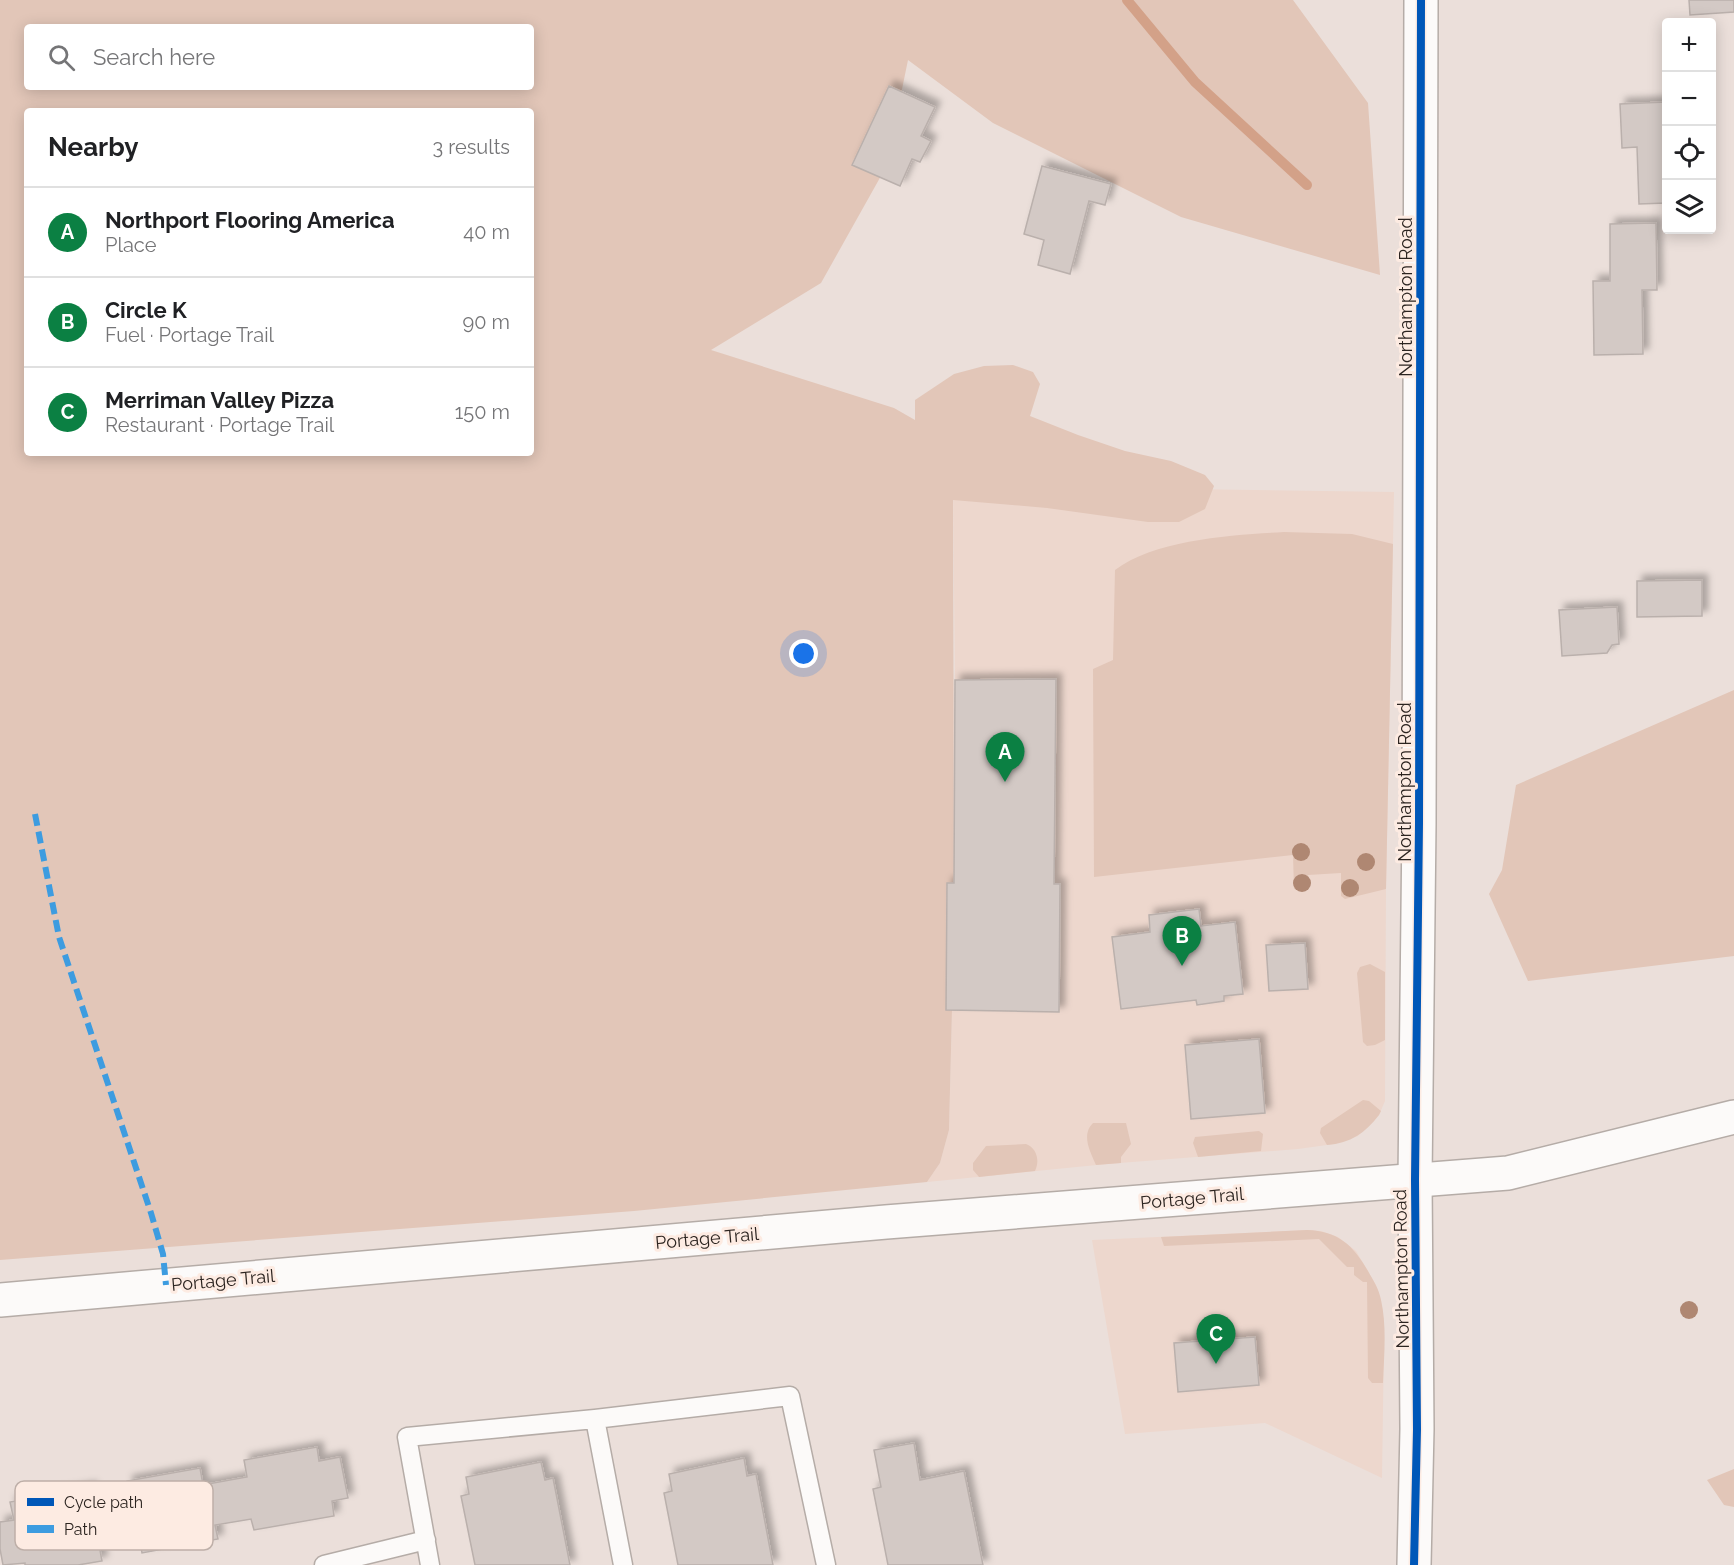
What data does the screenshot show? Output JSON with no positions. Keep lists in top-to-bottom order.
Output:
{
  "streets": {
    "main road": ["Northampton Road", "Portage Trail"]
  },
  "crossings": [
    ["Northampton Road", "Portage Trail"]
  ],
  "legend": ["Cycle path", "Path"],
  "page": {
    "map_buttons": ["+", "−"],
    "search": "Search here",
    "heading": ["Nearby", "3 results"],
    "list": [
      {
        "mark": "A",
        "name": "Northport Flooring America",
        "note": "Place",
        "value": "40 m"
      },
      {
        "mark": "B",
        "name": "Circle K",
        "note": "Fuel · Portage Trail",
        "value": "90 m"
      },
      {
        "mark": "C",
        "name": "Merriman Valley Pizza",
        "note": "Restaurant · Portage Trail",
        "value": "150 m"
      }
    ],
    "pins": ["A", "B", "C"]
  }
}
